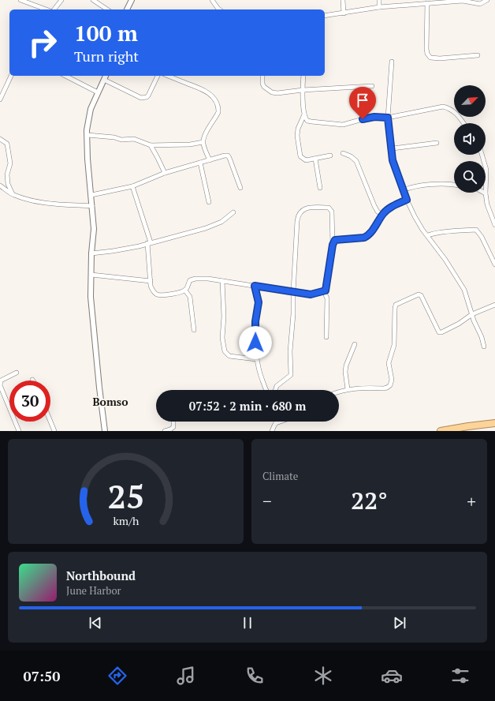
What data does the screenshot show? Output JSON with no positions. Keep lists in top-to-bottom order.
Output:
{
  "districts": ["Bomso"],
  "north": "top right",
  "page": {
    "turn": ["100 m", "Turn right"],
    "limit": "30",
    "trip": "07:52 · 2 min · 680 m",
    "tile": "Climate",
    "heat": ["−", "22°", "+"],
    "song": ["Northbound", "June Harbor"],
    "tabs": "07:50",
    "gauge": ["25", "km/h"]
  }
}
